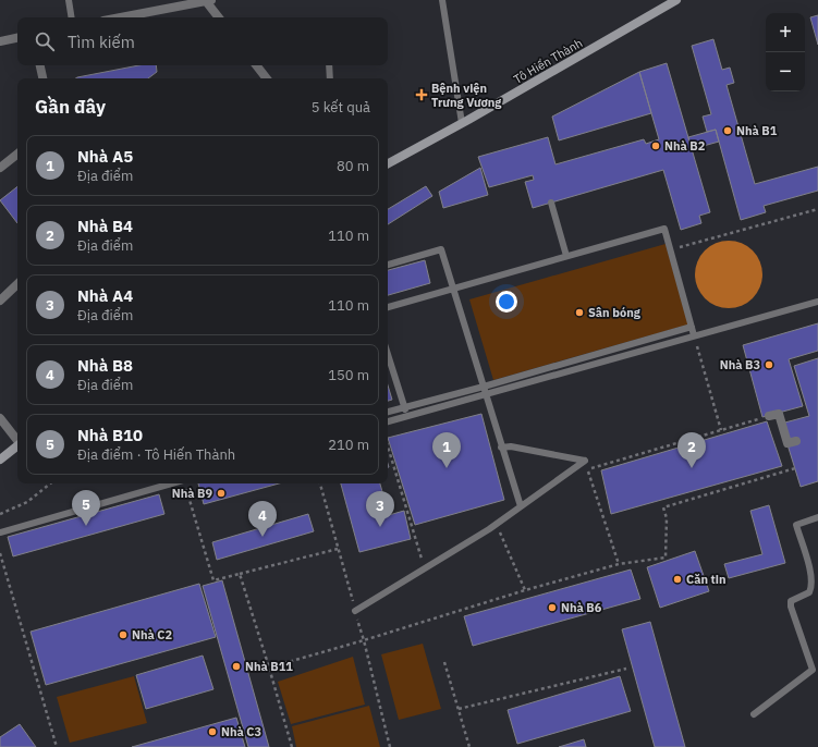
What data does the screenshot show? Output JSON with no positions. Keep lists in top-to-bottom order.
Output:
{
  "streets": {
    "main road": ["Tô Hiến Thành"]
  },
  "places": {
    "health": ["Bệnh viện Trưng Vương"],
    "other": [
      "Nhà B1",
      "Nhà B2",
      "Sân bóng",
      "Nhà B3",
      "Nhà B9",
      "Căn tin",
      "Nhà B6",
      "Nhà C2",
      "Nhà B11",
      "Nhà C3"
    ]
  },
  "page": {
    "map_buttons": ["+", "−"],
    "search": "Tìm kiếm",
    "heading": ["Gần đây", "5 kết quả"],
    "list": [
      {
        "mark": "1",
        "name": "Nhà A5",
        "note": "Địa điểm",
        "value": "80 m"
      },
      {
        "mark": "2",
        "name": "Nhà B4",
        "note": "Địa điểm",
        "value": "110 m"
      },
      {
        "mark": "3",
        "name": "Nhà A4",
        "note": "Địa điểm",
        "value": "110 m"
      },
      {
        "mark": "4",
        "name": "Nhà B8",
        "note": "Địa điểm",
        "value": "150 m"
      },
      {
        "mark": "5",
        "name": "Nhà B10",
        "note": "Địa điểm · Tô Hiến Thành",
        "value": "210 m"
      }
    ],
    "pins": [
      "1",
      "2",
      "5",
      "3",
      "4"
    ]
  }
}
